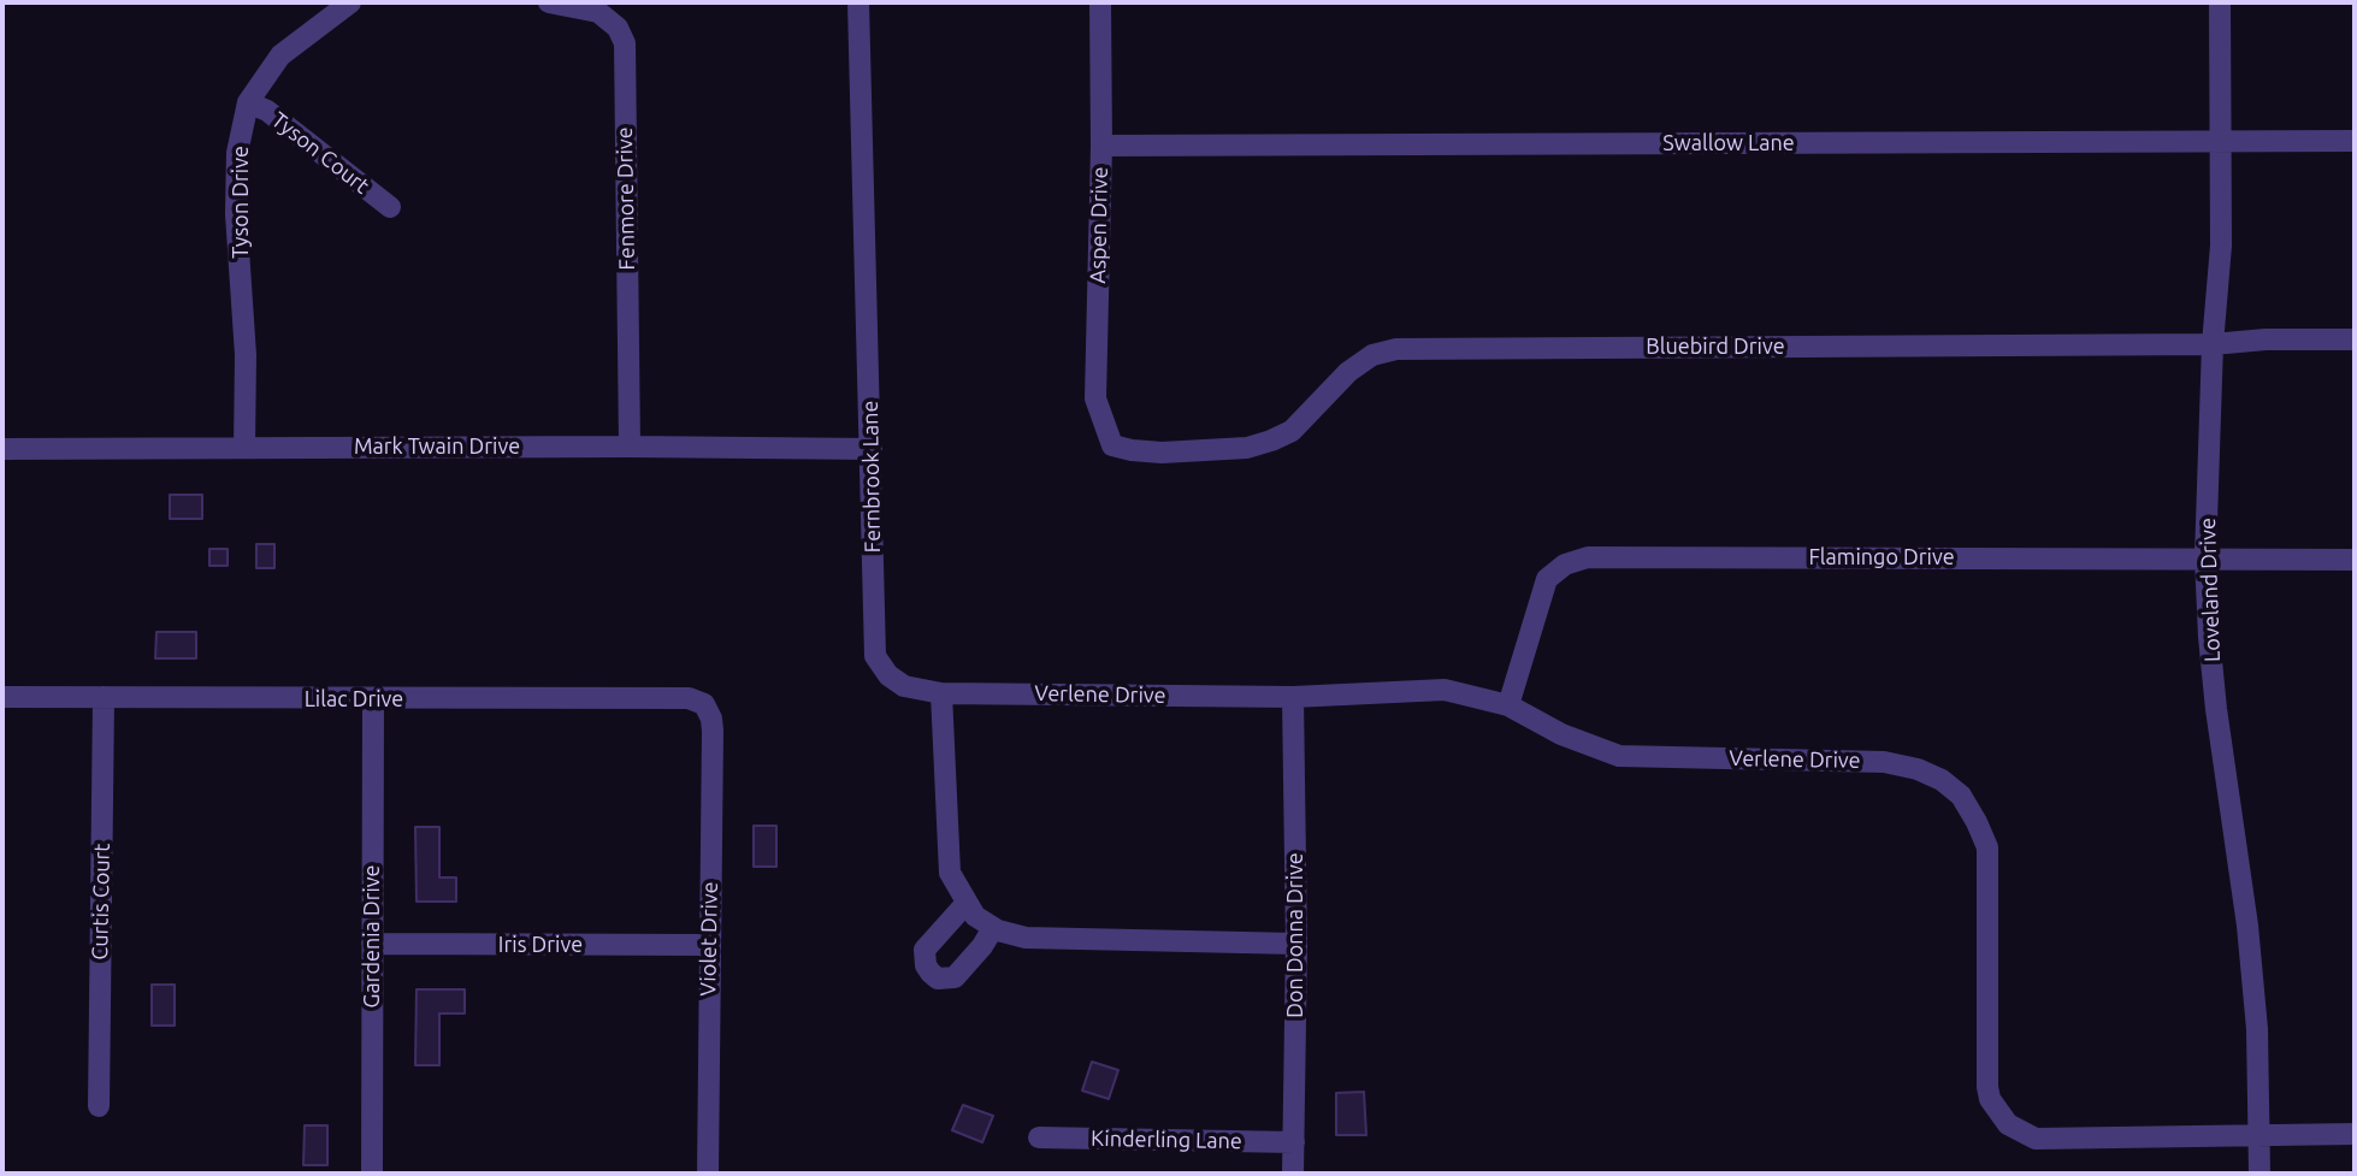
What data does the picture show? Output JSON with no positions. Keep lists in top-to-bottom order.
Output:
{
  "streets": {
    "street": [
      "Swallow Lane",
      "Tyson Court",
      "Fenmore Drive",
      "Tyson Drive",
      "Aspen Drive",
      "Bluebird Drive",
      "Mark Twain Drive",
      "Fernbrook Lane",
      "Flamingo Drive",
      "Loveland Drive",
      "Verlene Drive",
      "Lilac Drive",
      "Curtis Court",
      "Don Donna Drive",
      "Gardenia Drive",
      "Violet Drive",
      "Iris Drive",
      "Kinderling Lane"
    ]
  },
  "crossings": [
    ["Swallow Lane", "Aspen Drive"],
    ["Swallow Lane", "Loveland Drive"],
    ["Tyson Court", "Tyson Drive"],
    ["Fenmore Drive", "Mark Twain Drive"],
    ["Tyson Drive", "Mark Twain Drive"],
    ["Aspen Drive", "Bluebird Drive"],
    ["Bluebird Drive", "Loveland Drive"],
    ["Mark Twain Drive", "Fernbrook Lane"],
    ["Fernbrook Lane", "Verlene Drive"],
    ["Flamingo Drive", "Loveland Drive"],
    ["Flamingo Drive", "Verlene Drive"],
    ["Loveland Drive", "Verlene Drive"],
    ["Verlene Drive", "Don Donna Drive"],
    ["Lilac Drive", "Curtis Court"],
    ["Lilac Drive", "Gardenia Drive"],
    ["Lilac Drive", "Violet Drive"],
    ["Don Donna Drive", "Kinderling Lane"],
    ["Gardenia Drive", "Iris Drive"],
    ["Violet Drive", "Iris Drive"]
  ]
}
